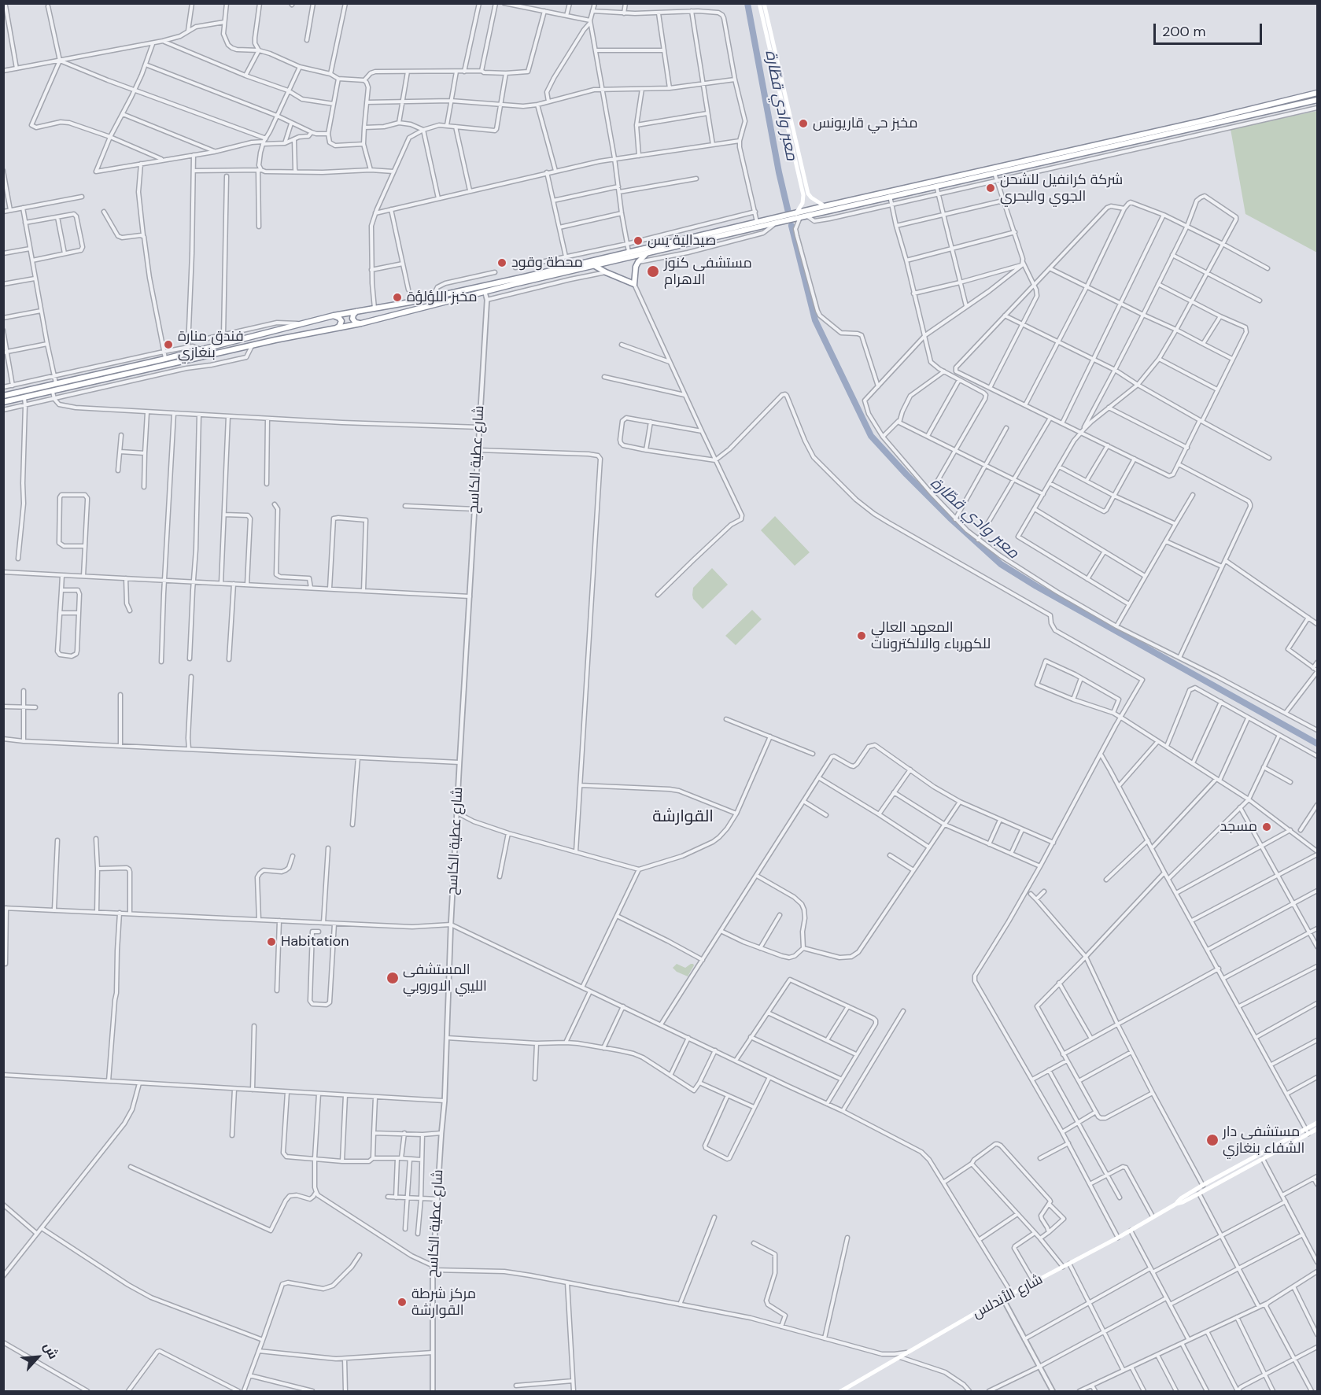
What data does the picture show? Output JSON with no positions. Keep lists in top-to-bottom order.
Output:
{
  "streets": {
    "main road": ["شارع الأندلس"],
    "street": ["شارع عطية الكاسح"]
  },
  "districts": ["القوارشة"],
  "water": ["معبر وادي قطّارة"],
  "places": [
    "مخبز حي قاريونس",
    "شركة كرانفيل للشحن الجوي والبحري",
    "صيدالية يس",
    "محطة وقود",
    "مستشفى كنوز الاهرام",
    "مخبز اللؤلؤة",
    "فندق منارة بنغازي",
    "المعهد العالي للكهرباء والالكترونات",
    "مسجد",
    "Habitation",
    "المستشفی الليبي الاوروبي",
    "مستشفى دار الشفاء بنغازي",
    "مركز شرطة القوارشة"
  ],
  "scale_bar": "200 m",
  "north": "top right"
}
